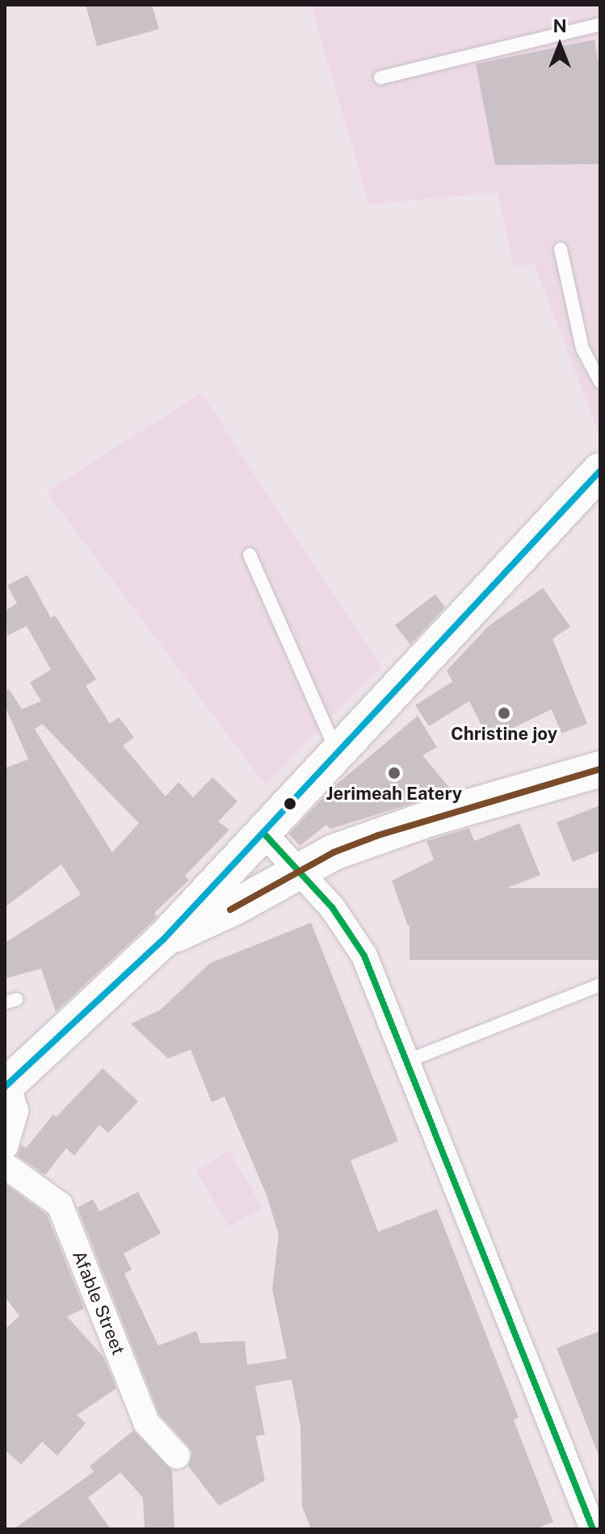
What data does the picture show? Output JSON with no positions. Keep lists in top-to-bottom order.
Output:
{
  "streets": {
    "street": ["Afable Street"]
  },
  "places": ["Christine joy", "Jerimeah Eatery"],
  "north": "top"
}
